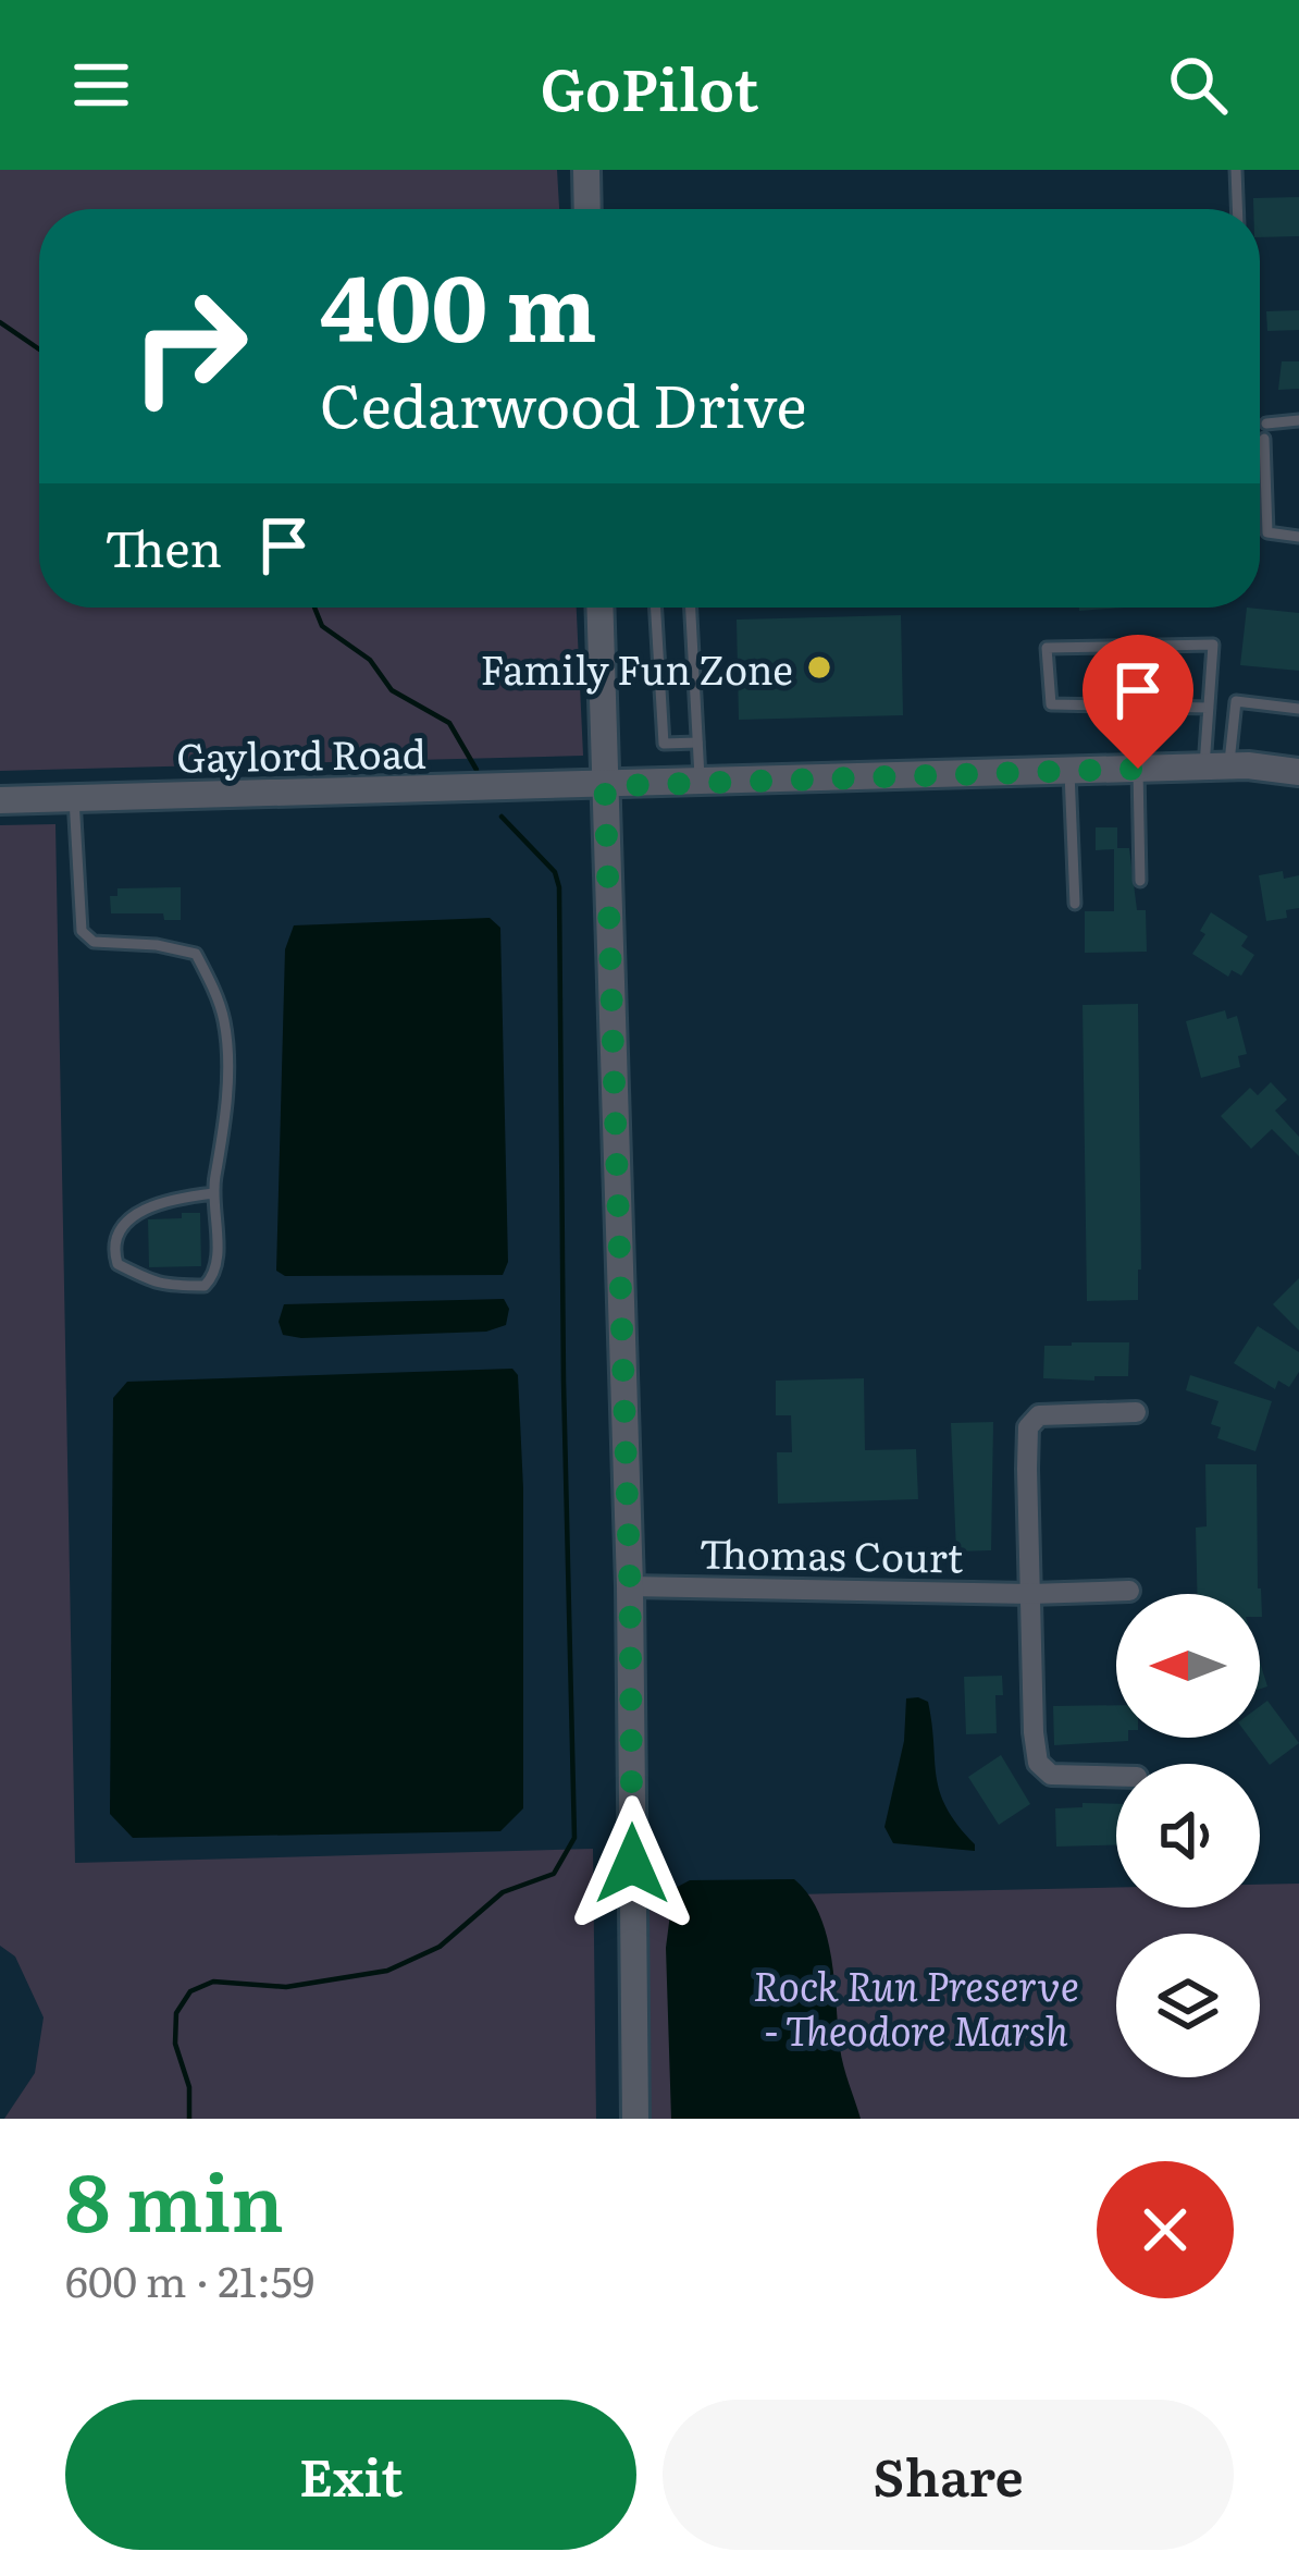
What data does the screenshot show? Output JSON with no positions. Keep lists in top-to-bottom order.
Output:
{
  "streets": {
    "street": ["Gaylord Road", "Thomas Court"]
  },
  "parks": ["Rock Run Preserve - Theodore Marsh"],
  "places": ["Family Fun Zone"],
  "north": "left",
  "page": {
    "header": "GoPilot",
    "turn": ["400 m", "Cedarwood Drive"],
    "then": "Then",
    "heading": ["8 min", "600 m · 21:59"],
    "buttons": ["Exit", "Share"]
  }
}
